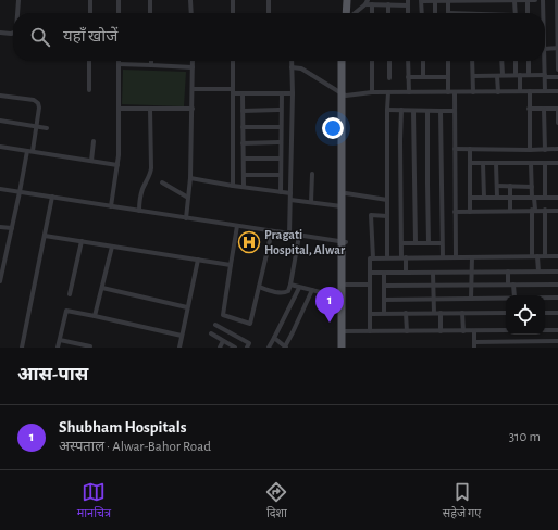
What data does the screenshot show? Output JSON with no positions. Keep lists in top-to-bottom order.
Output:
{
  "places": {
    "hospital": ["Pragati Hospital, Alwar"]
  },
  "page": {
    "search": "यहाँ खोजें",
    "pins": "1",
    "heading": "आस-पास",
    "list": [
      {
        "mark": "1",
        "name": "Shubham Hospitals",
        "note": "अस्पताल · Alwar-Bahor Road",
        "value": "310 m"
      }
    ],
    "nav": ["मानचित्र", "दिशा", "सहेजे गए"]
  }
}
